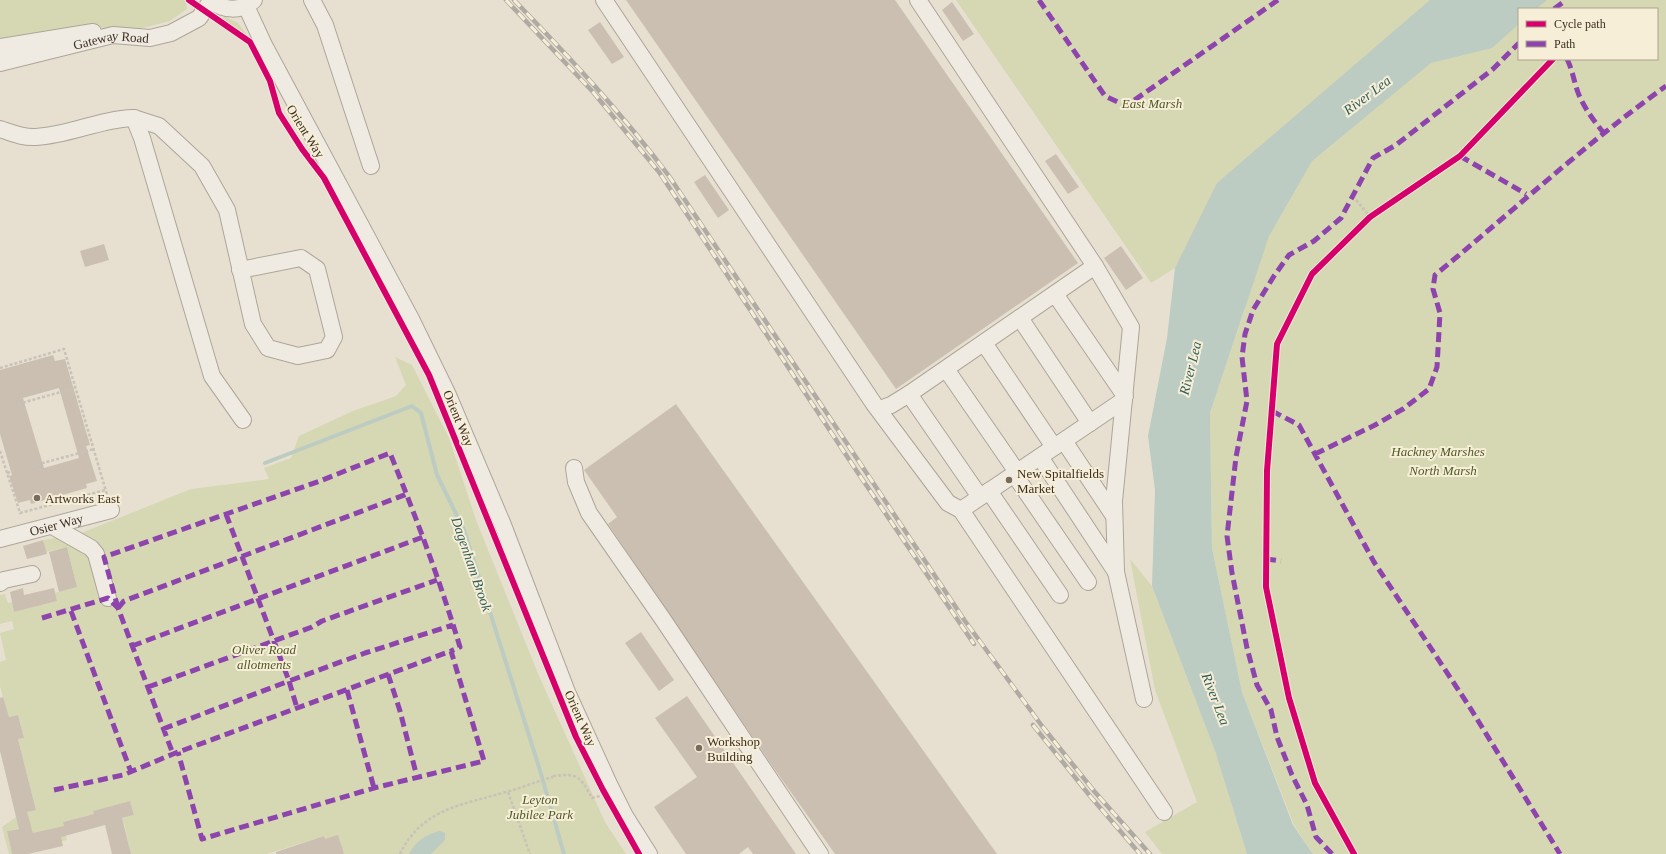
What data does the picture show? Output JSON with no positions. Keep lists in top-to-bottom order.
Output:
{
  "streets": {
    "street": ["Gateway Road", "Orient Way", "Osier Way"]
  },
  "crossings": [
    ["Gateway Road", "Orient Way"]
  ],
  "water": ["River Lea", "Dagenham Brook"],
  "parks": [
    "East Marsh",
    "Hackney Marshes",
    "North Marsh",
    "Oliver Road allotments",
    "Leyton Jubilee Park"
  ],
  "places": ["New Spitalfields Market", "Artworks East", "Workshop Building"],
  "legend": ["Cycle path", "Path"]
}
